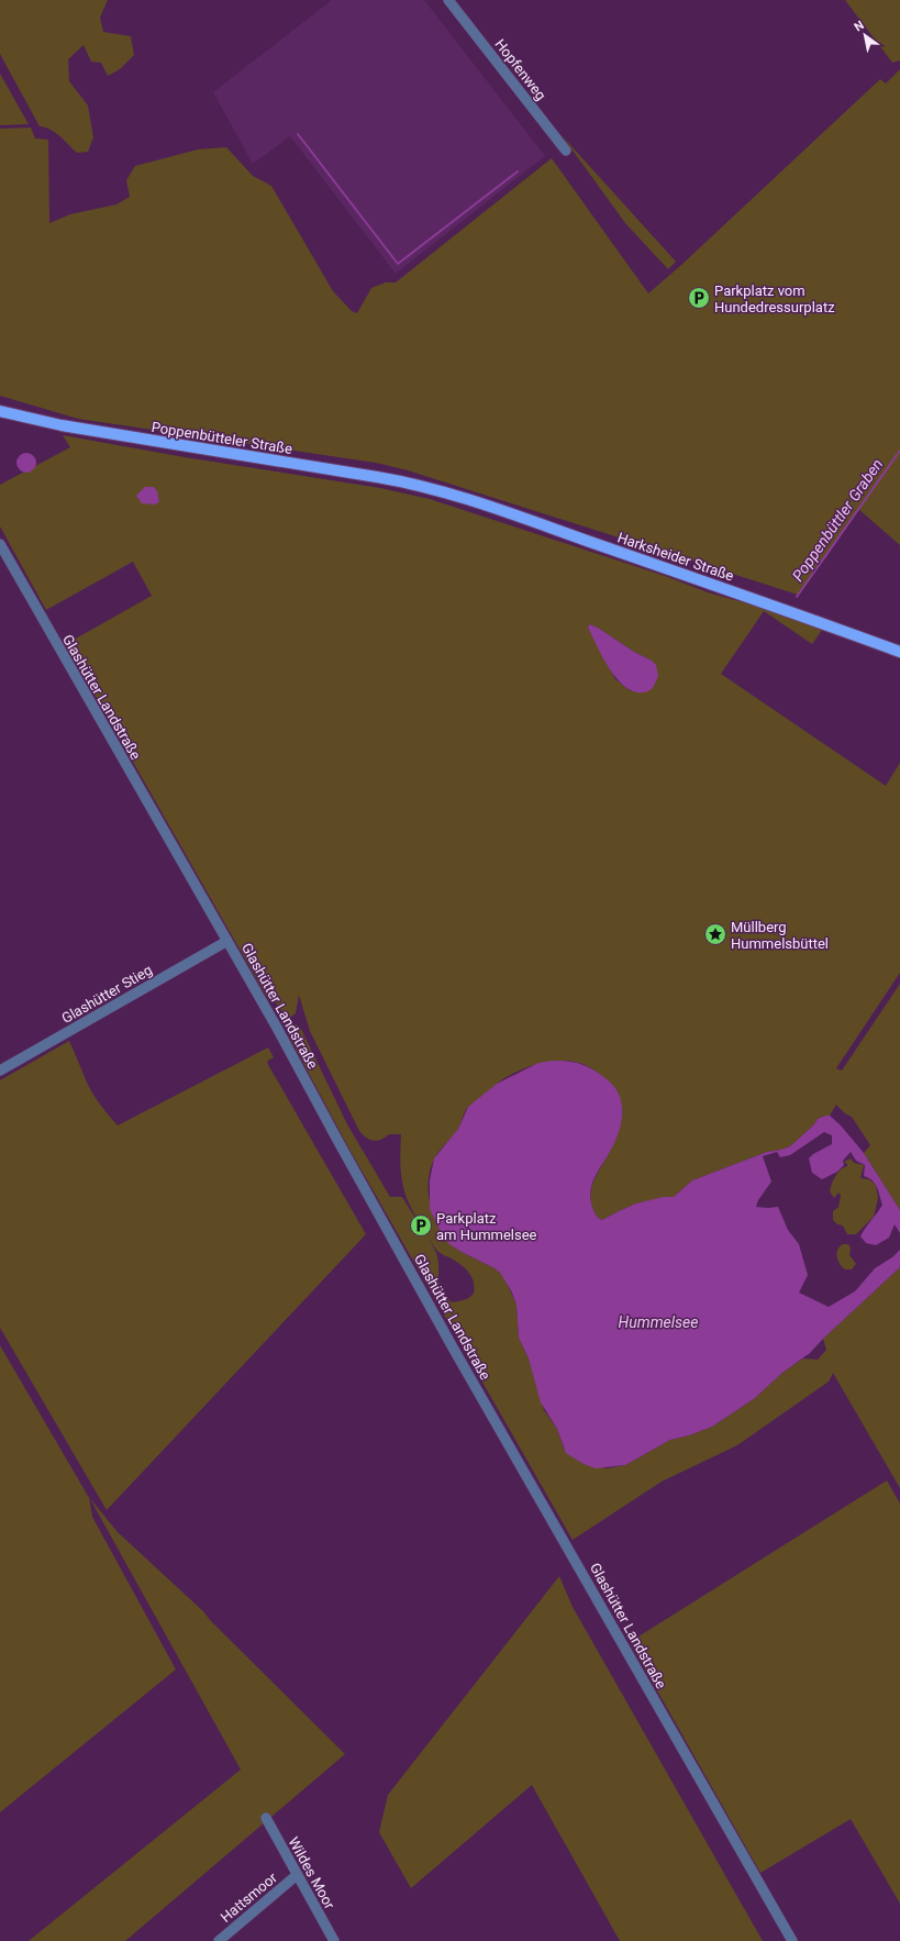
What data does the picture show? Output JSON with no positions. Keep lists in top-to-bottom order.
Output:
{
  "streets": {
    "main road": ["Poppenbütteler Straße", "Harksheider Straße"],
    "street": [
      "Hopfenweg",
      "Glashütter Landstraße",
      "Glashütter Stieg",
      "Wildes Moor",
      "Hattsmoor"
    ]
  },
  "crossings": [
    ["Poppenbütteler Straße", "Harksheider Straße"],
    ["Glashütter Landstraße", "Glashütter Stieg"],
    ["Wildes Moor", "Hattsmoor"]
  ],
  "water": ["Poppenbüttler Graben", "Hummelsee"],
  "places": {
    "parking": ["Parkplatz vom Hundedressurplatz", "Parkplatz am Hummelsee"],
    "place": ["Müllberg Hummelsbüttel"]
  },
  "north": "top left"
}
